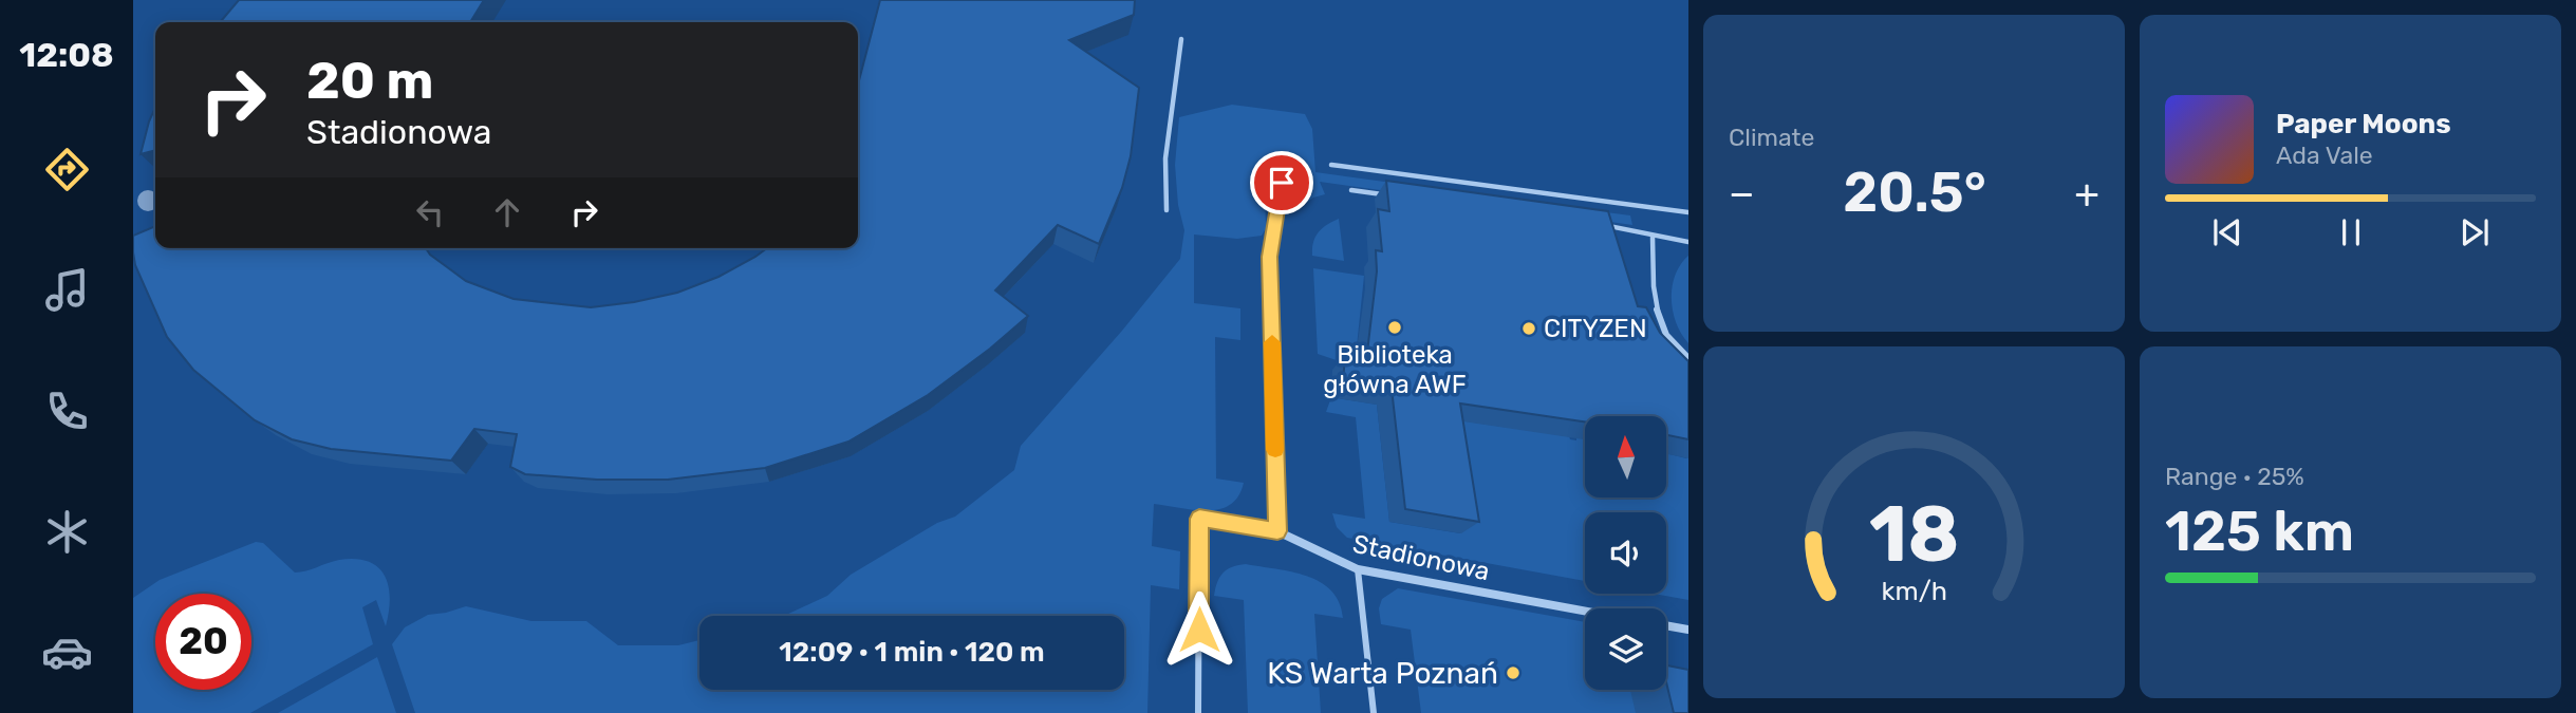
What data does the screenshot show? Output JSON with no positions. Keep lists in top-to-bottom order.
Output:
{
  "streets": {
    "street": ["Stadionowa"]
  },
  "places": ["Biblioteka główna AWF", "CITYZEN", "KS Warta Poznań"],
  "north": "top",
  "page": {
    "tabs": "12:08",
    "tile": [
      "Climate",
      ["Range · 25%", "125 km"]
    ],
    "turn": ["20 m", "Stadionowa"],
    "song": ["Paper Moons", "Ada Vale"],
    "heat": ["−", "20.5°", "+"],
    "limit": "20",
    "trip": "12:09 · 1 min · 120 m",
    "gauge": ["18", "km/h"]
  }
}
